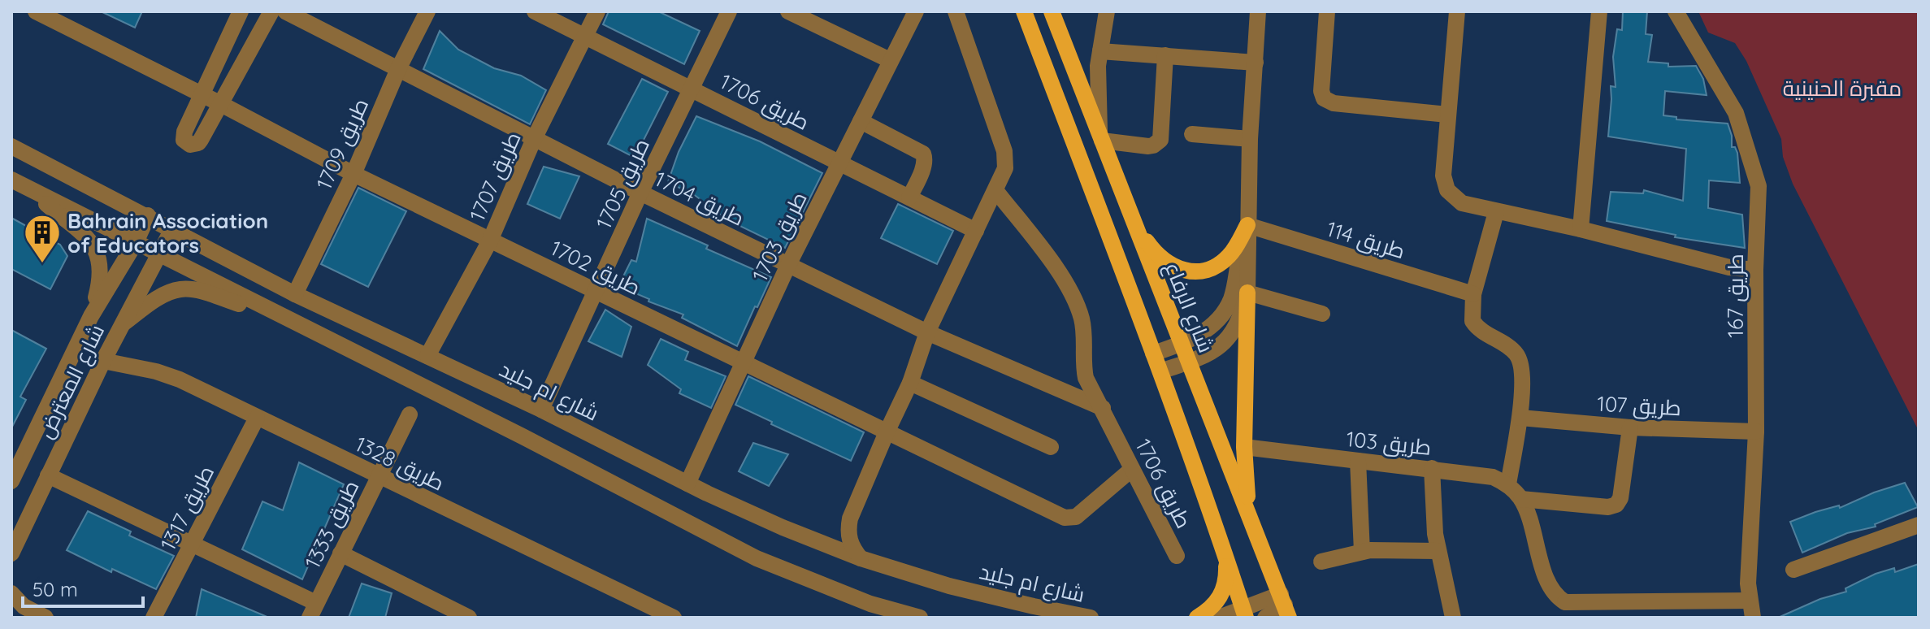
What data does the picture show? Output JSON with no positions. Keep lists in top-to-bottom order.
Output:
{
  "streets": {
    "main road": ["شارع الرفاع"],
    "street": [
      "طريق 1706",
      "طريق 1709",
      "طريق 1707",
      "طريق 1705",
      "طريق 1704",
      "طريق 1703",
      "طريق 114",
      "طريق 1702",
      "طريق 167",
      "شارع المعترض",
      "شارع ام جليد",
      "طريق 107",
      "طريق 103",
      "طريق 1328",
      "طريق 1317",
      "طريق 1333"
    ]
  },
  "crossings": [
    ["طريق 1706", "طريق 1707"],
    ["طريق 1706", "طريق 1705"],
    ["طريق 1706", "طريق 1704"],
    ["طريق 1706", "طريق 1703"],
    ["طريق 1706", "طريق 1702"],
    ["طريق 1709", "طريق 1704"],
    ["طريق 1709", "طريق 1702"],
    ["طريق 1709", "شارع ام جليد"],
    ["طريق 1707", "طريق 1704"],
    ["طريق 1707", "طريق 1702"],
    ["طريق 1707", "شارع ام جليد"],
    ["طريق 1705", "طريق 1704"],
    ["طريق 1705", "طريق 1702"],
    ["طريق 1705", "شارع ام جليد"],
    ["طريق 1704", "طريق 1703"],
    ["طريق 1703", "طريق 1702"],
    ["طريق 1703", "شارع ام جليد"],
    ["طريق 167", "طريق 107"],
    ["شارع المعترض", "شارع ام جليد"],
    ["شارع المعترض", "طريق 1328"],
    ["طريق 1328", "طريق 1317"],
    ["طريق 1328", "طريق 1333"]
  ],
  "parks": ["مقبرة الحنينية"],
  "places": {
    "building": ["Bahrain Association of Educators"]
  },
  "scale_bar": "50 m"
}
